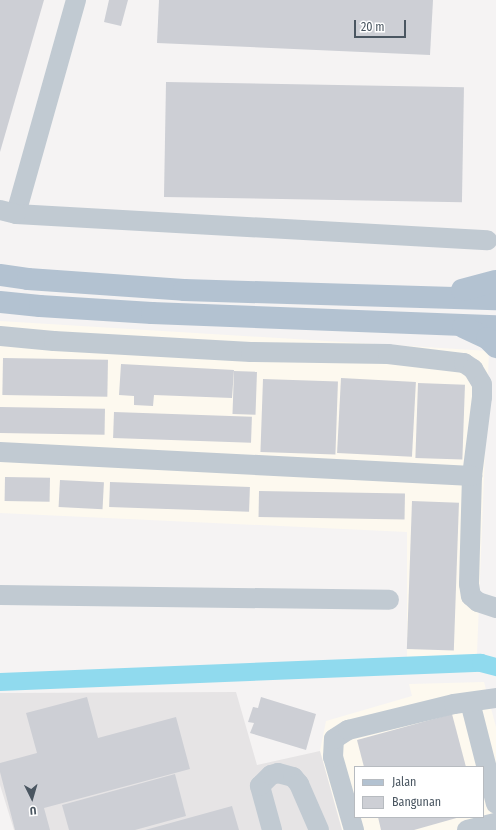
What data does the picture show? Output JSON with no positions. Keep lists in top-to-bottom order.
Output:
{
  "legend": ["Jalan", "Bangunan"],
  "scale_bar": "20 m",
  "north": "bottom"
}
